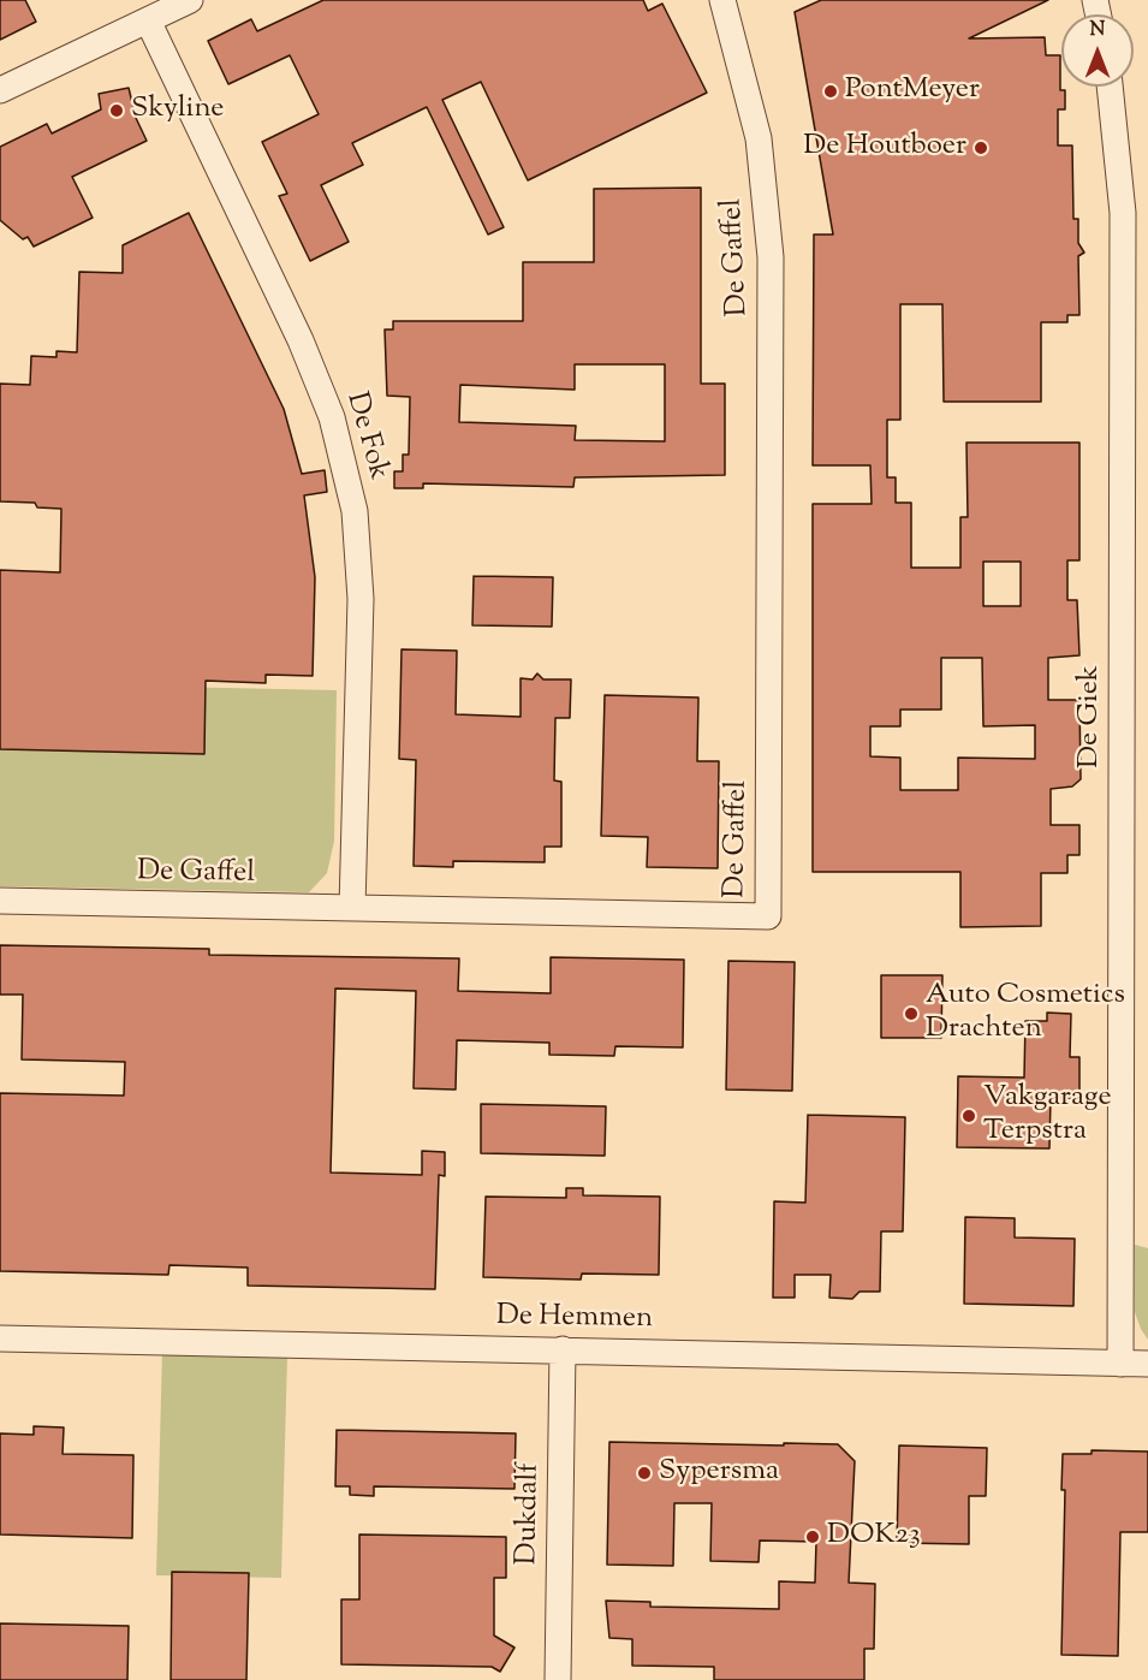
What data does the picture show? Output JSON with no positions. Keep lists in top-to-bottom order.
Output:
{
  "streets": {
    "street": [
      "De Gaffel",
      "De Fok",
      "De Giek",
      "De Hemmen",
      "Dukdalf"
    ]
  },
  "crossings": [
    ["De Gaffel", "De Fok"],
    ["De Giek", "De Hemmen"],
    ["De Hemmen", "Dukdalf"]
  ],
  "places": [
    "PontMeyer",
    "Skyline",
    "De Houtboer",
    "Auto Cosmetics Drachten",
    "Vakgarage Terpstra",
    "Sypersma",
    "DOK23"
  ],
  "north": "top"
}
